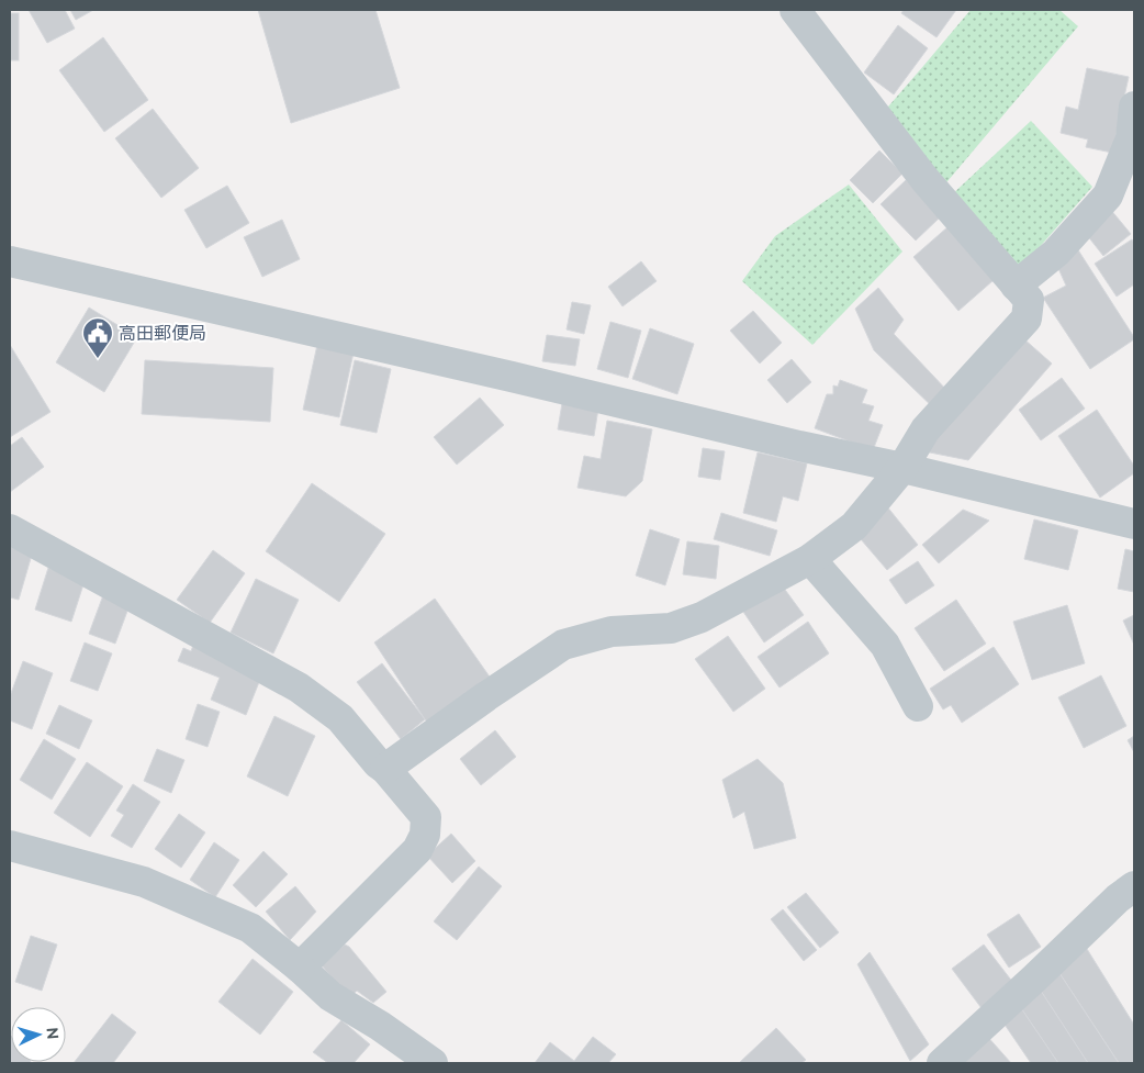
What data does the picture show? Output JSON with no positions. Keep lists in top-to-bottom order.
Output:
{
  "places": {
    "public building": ["高田郵便局"]
  },
  "north": "right"
}
